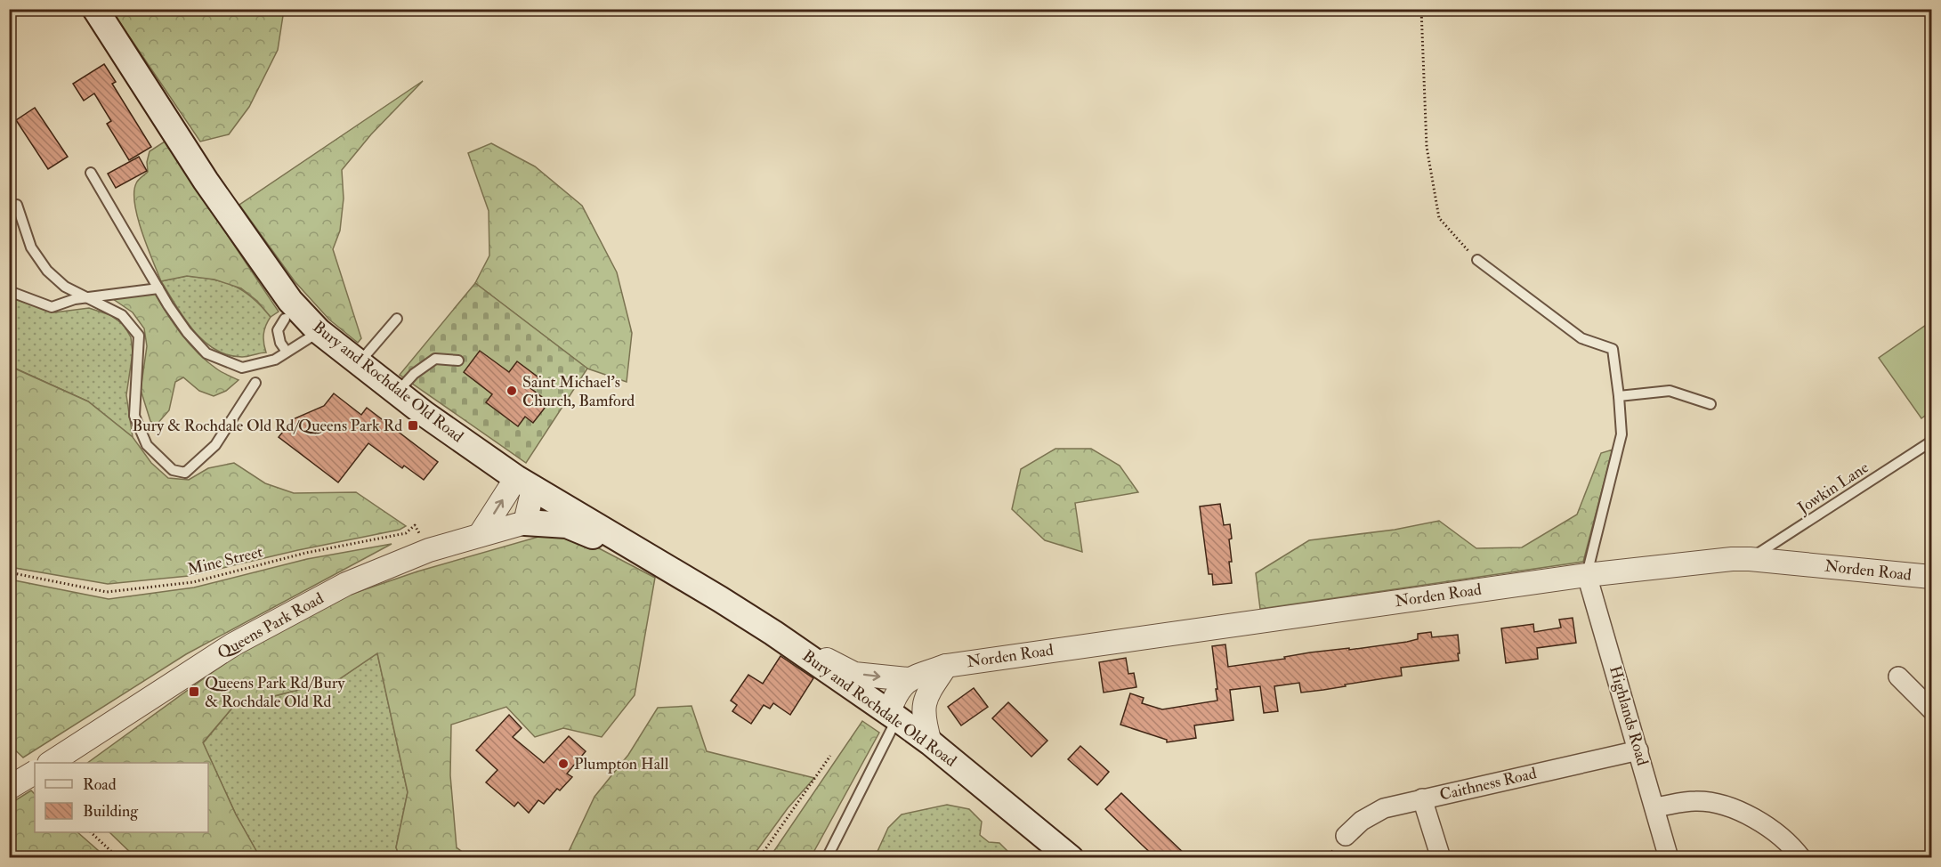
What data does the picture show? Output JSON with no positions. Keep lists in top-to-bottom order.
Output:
{
  "streets": {
    "main road": ["Bury and Rochdale Old Road"],
    "street": [
      "Norden Road",
      "Queens Park Road",
      "Highlands Road",
      "Caithness Road"
    ],
    "lane": ["Jowkin Lane"],
    "path": ["Mine Street"]
  },
  "crossings": [
    ["Bury and Rochdale Old Road", "Norden Road"],
    ["Bury and Rochdale Old Road", "Queens Park Road"],
    ["Jowkin Lane", "Norden Road"],
    ["Mine Street", "Queens Park Road"],
    ["Norden Road", "Highlands Road"],
    ["Highlands Road", "Caithness Road"]
  ],
  "places": {
    "other": ["Saint Michael's Church, Bamford", "Plumpton Hall"],
    "transit": ["Bury & Rochdale Old Rd/Queens Park Rd", "Queens Park Rd/Bury & Rochdale Old Rd"]
  },
  "legend": ["Road", "Building"]
}
